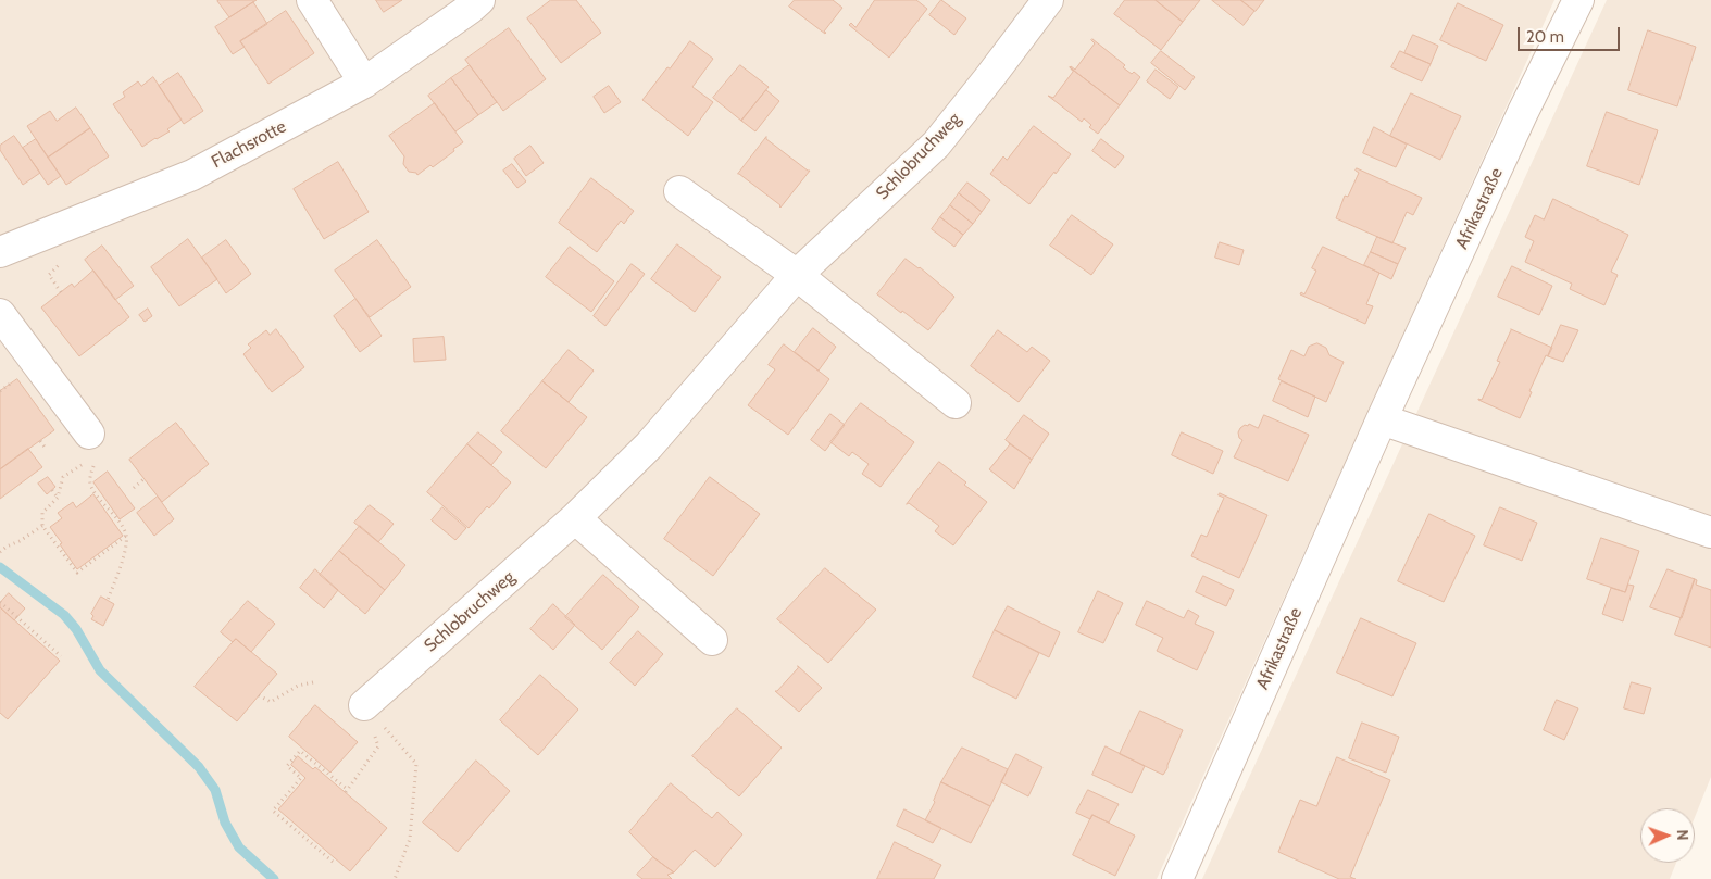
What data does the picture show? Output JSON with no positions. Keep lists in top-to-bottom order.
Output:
{
  "streets": {
    "street": ["Flachsrotte", "Schlobruchweg", "Afrikastraße"]
  },
  "scale_bar": "20 m",
  "north": "right"
}
